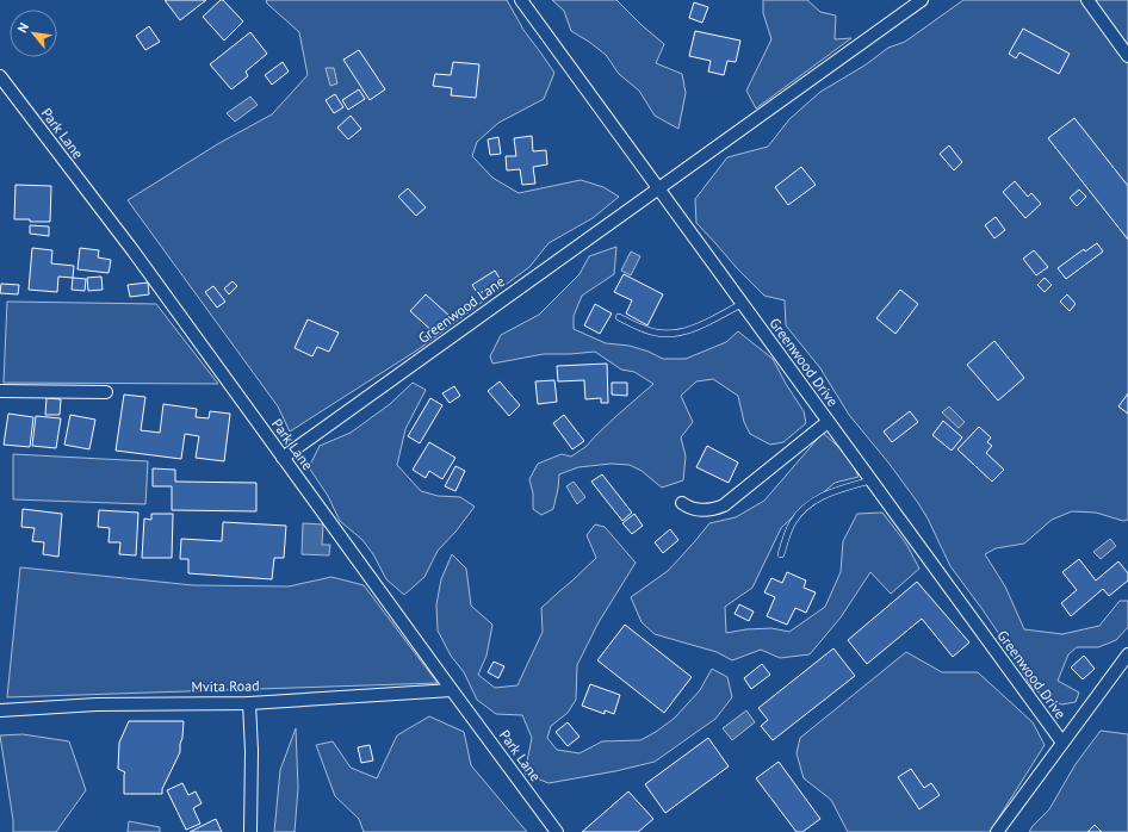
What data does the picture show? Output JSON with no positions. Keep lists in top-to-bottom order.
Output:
{
  "streets": {
    "street": [
      "Park Lane",
      "Greenwood Lane",
      "Greenwood Drive",
      "Mvita Road"
    ]
  },
  "crossings": [
    ["Park Lane", "Greenwood Lane"],
    ["Park Lane", "Mvita Road"],
    ["Greenwood Lane", "Greenwood Drive"]
  ],
  "north": "top left"
}
